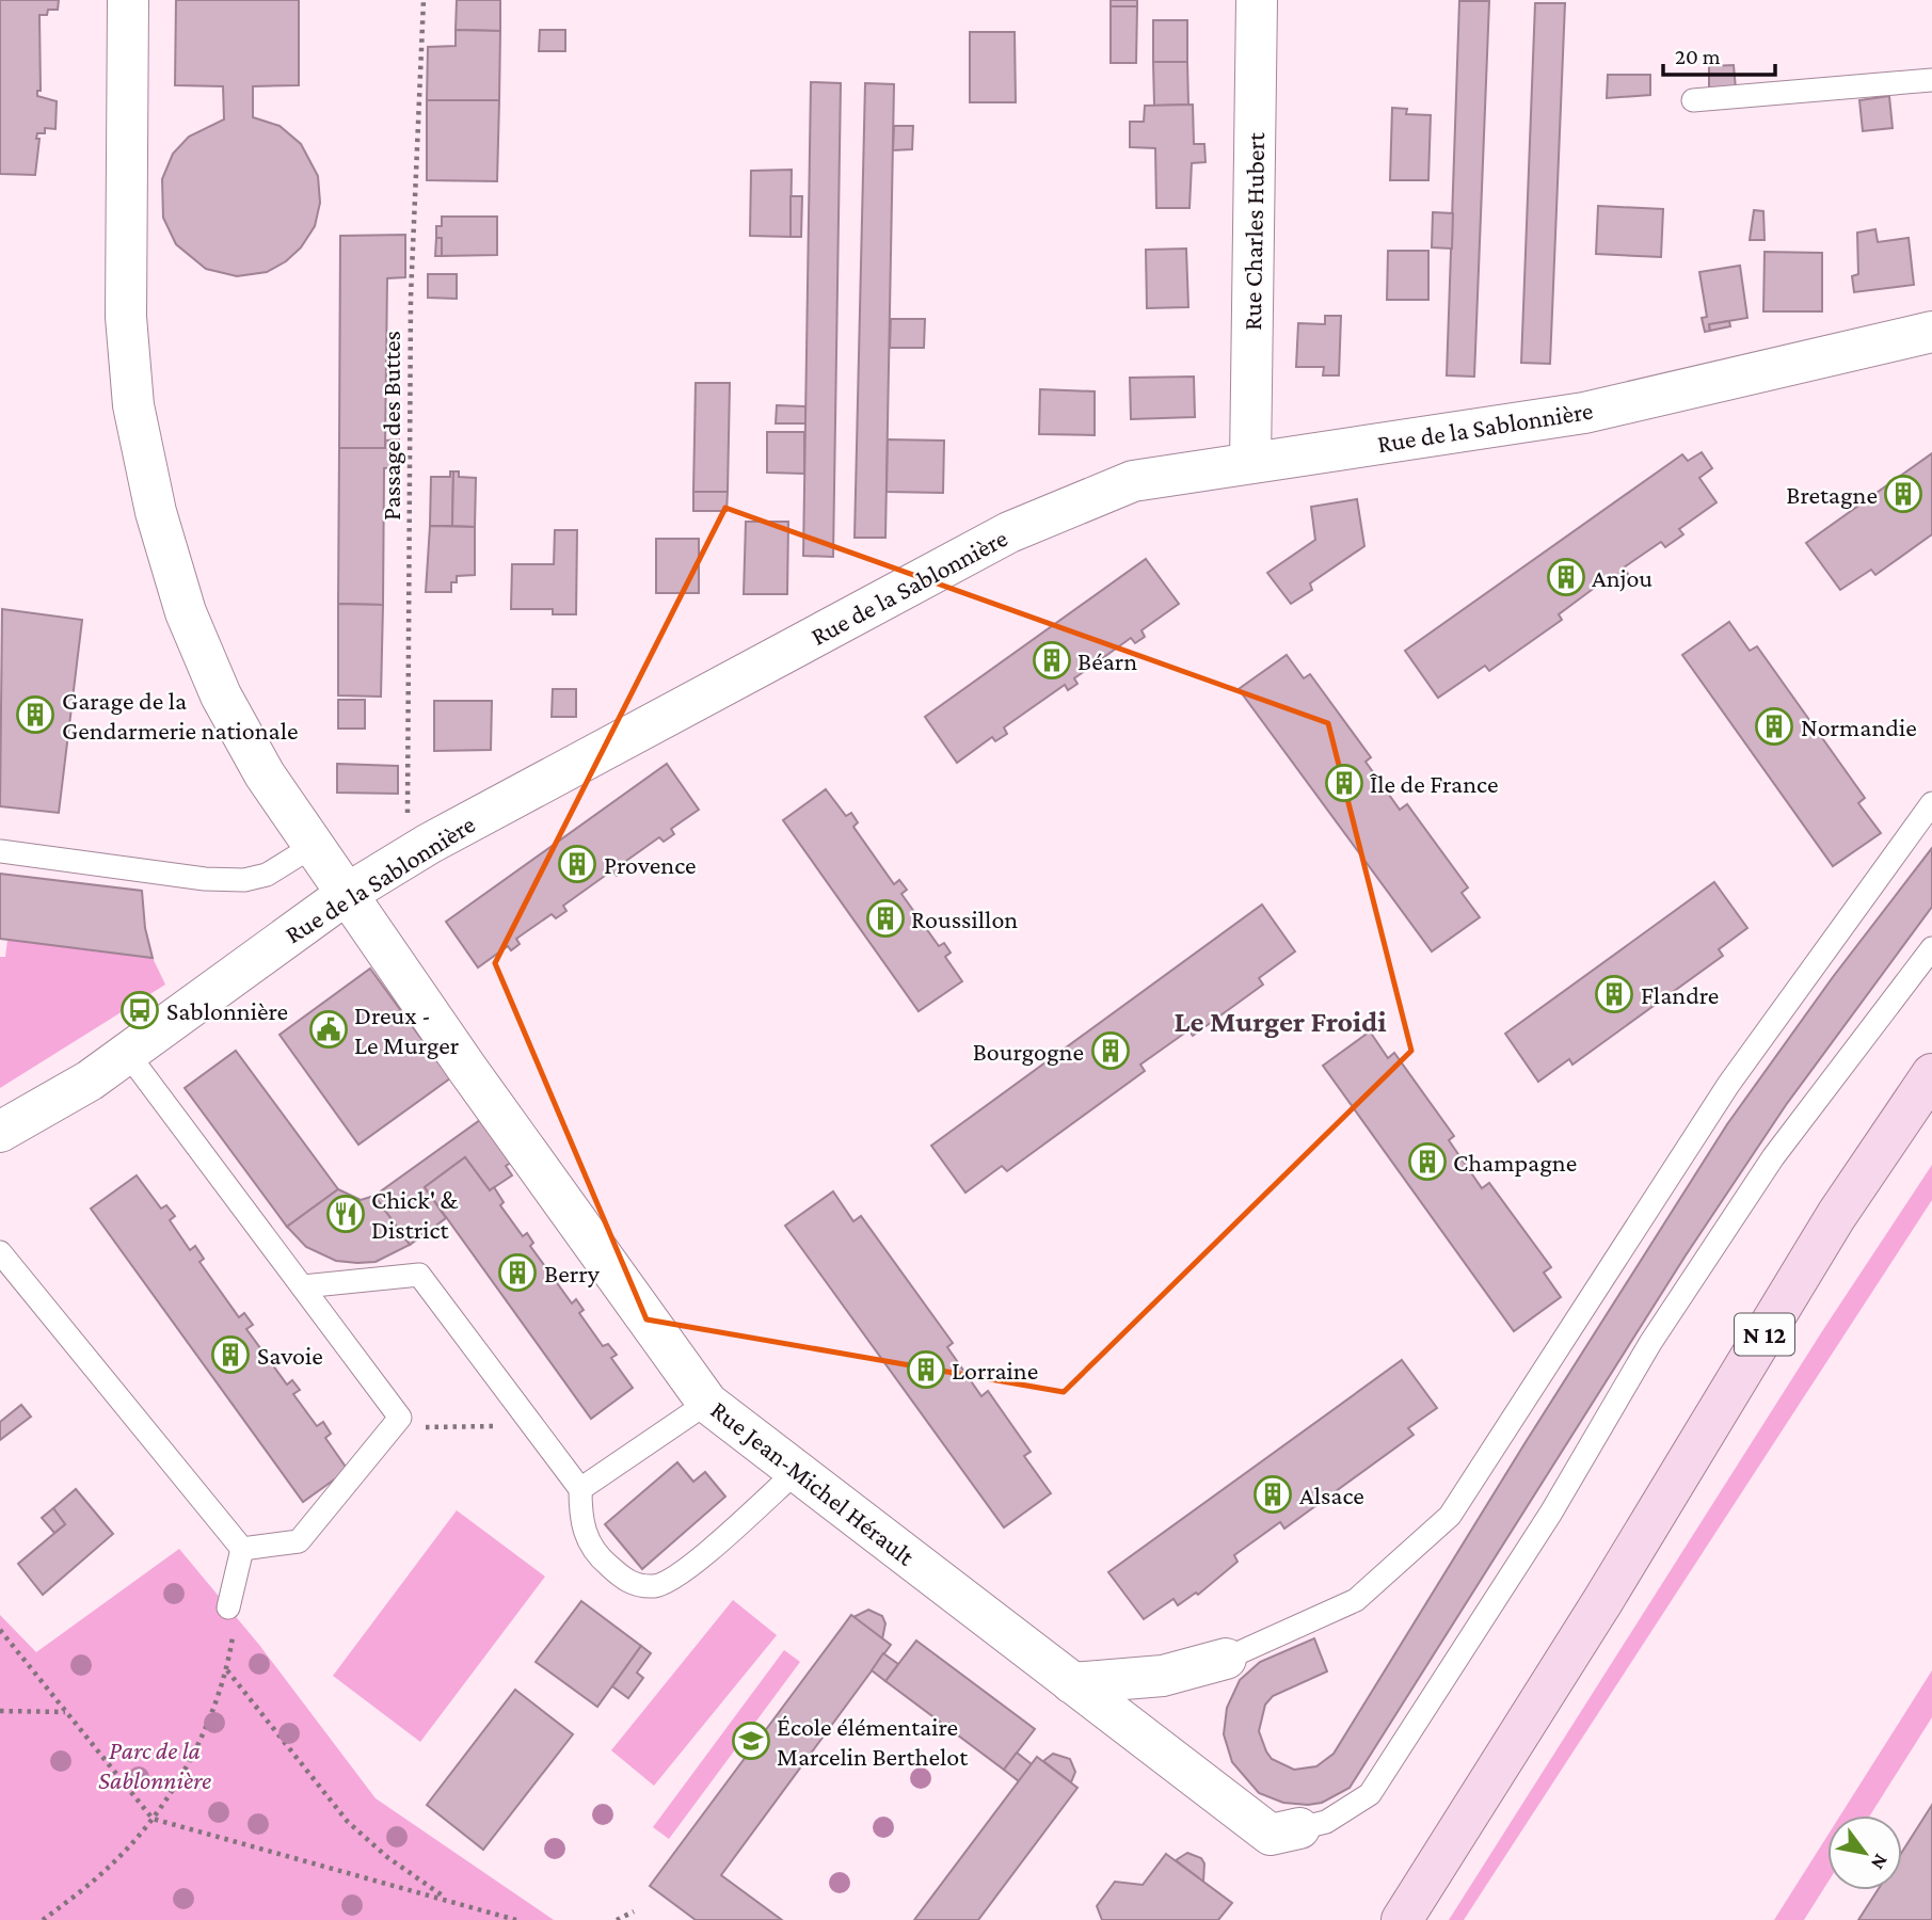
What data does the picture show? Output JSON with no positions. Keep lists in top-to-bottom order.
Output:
{
  "streets": {
    "main road": ["N 12"],
    "street": ["Rue Charles Hubert", "Rue de la Sablonnière", "Rue Jean-Michel Hérault"],
    "path": ["Passage des Buttes"]
  },
  "crossings": [
    ["Rue Charles Hubert", "Rue de la Sablonnière"],
    ["Passage des Buttes", "Rue de la Sablonnière"],
    ["Rue de la Sablonnière", "Rue Jean-Michel Hérault"]
  ],
  "districts": ["Le Murger Froidi"],
  "parks": ["Parc de la Sablonnière"],
  "places": {
    "building": [
      "Bretagne",
      "Anjou",
      "Béarn",
      "Garage de la Gendarmerie nationale",
      "Normandie",
      "Île de France",
      "Provence",
      "Roussillon",
      "Flandre",
      "Bourgogne",
      "Champagne",
      "Berry",
      "Savoie",
      "Lorraine",
      "Alsace"
    ],
    "bus stop": ["Sablonnière"],
    "public building": ["Dreux - Le Murger"],
    "restaurant": ["Chick' & District"],
    "school or university": ["École élémentaire Marcelin Berthelot"]
  },
  "scale_bar": "20 m",
  "north": "bottom right"
}
